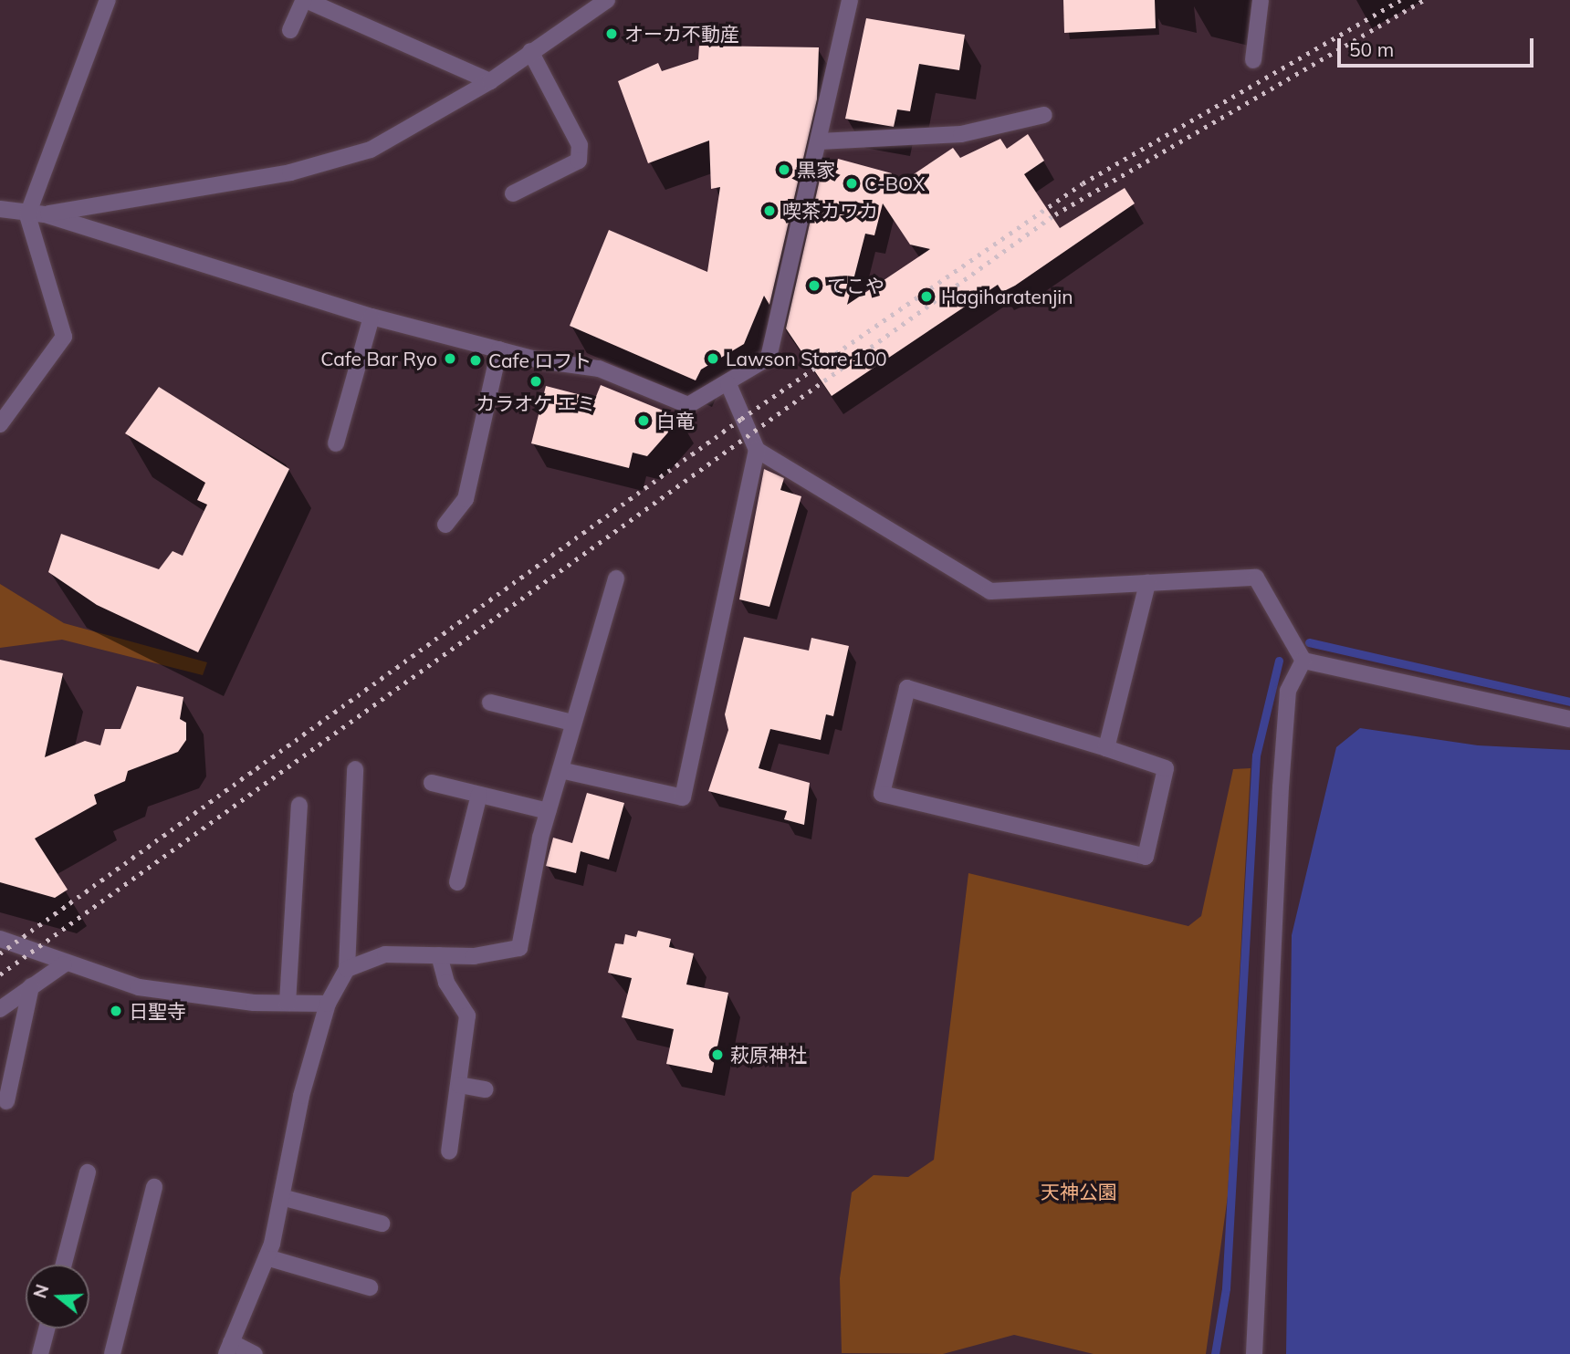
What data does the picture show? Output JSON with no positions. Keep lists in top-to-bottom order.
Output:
{
  "parks": ["天神公園"],
  "places": [
    "オーカ不動産",
    "黒家",
    "C-BOX",
    "喫茶カワカ",
    "てこや",
    "Hagiharatenjin",
    "Cafe Bar Ryo",
    "Lawson Store 100",
    "Cafe ロフト",
    "カラオケ エミ",
    "白竜",
    "日聖寺",
    "萩原神社"
  ],
  "scale_bar": "50 m",
  "north": "left"
}
